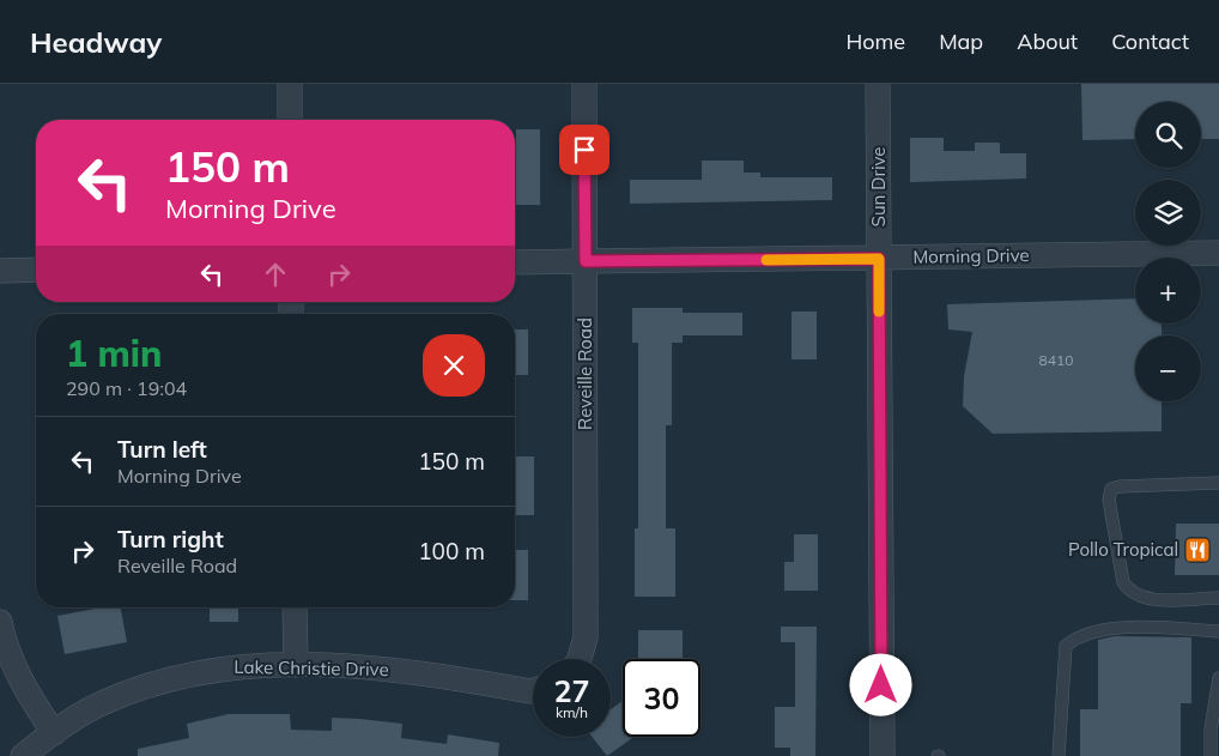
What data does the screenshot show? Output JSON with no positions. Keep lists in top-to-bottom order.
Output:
{
  "streets": {
    "street": [
      "Sun Drive",
      "Morning Drive",
      "Reveille Road",
      "Lake Christie Drive"
    ]
  },
  "crossings": [
    ["Sun Drive", "Morning Drive"],
    ["Morning Drive", "Reveille Road"]
  ],
  "places": {
    "restaurant": ["Pollo Tropical"]
  },
  "house_numbers": ["8410"],
  "page": {
    "header": "Headway",
    "nav": [
      "Home",
      "Map",
      "About",
      "Contact"
    ],
    "map_buttons": ["+", "−"],
    "turn": ["150 m", "Morning Drive"],
    "heading": ["1 min", "290 m · 19:04"],
    "list": [
      {
        "name": "Turn left",
        "note": "Morning Drive",
        "value": "150 m"
      },
      {
        "name": "Turn right",
        "note": "Reveille Road",
        "value": "100 m"
      }
    ],
    "speed": "27 km/h",
    "limit": "30"
  }
}
